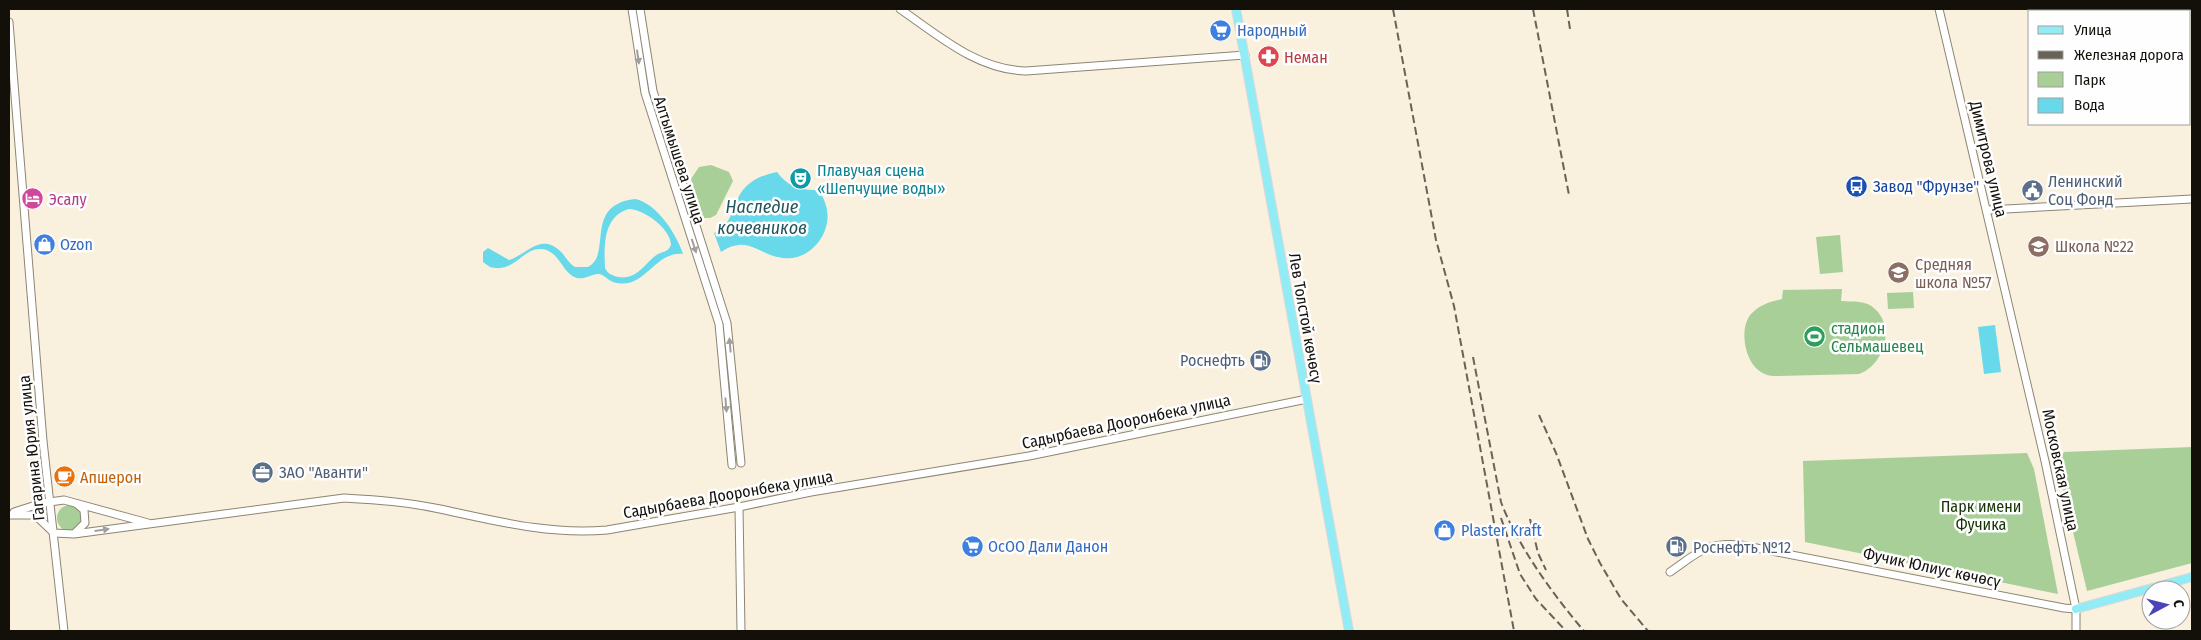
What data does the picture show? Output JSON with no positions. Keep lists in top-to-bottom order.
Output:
{
  "streets": {
    "main road": [
      "Димитрова улица",
      "Алтымышева улица",
      "Лев Толстой көчөсү",
      "Садырбаева Дооронбека улица",
      "Гагарина Юрия улица",
      "Московская улица",
      "Фучик Юлиус көчөсү"
    ]
  },
  "crossings": [
    ["Димитрова улица", "Московская улица"],
    ["Лев Толстой көчөсү", "Садырбаева Дооронбека улица"],
    ["Садырбаева Дооронбека улица", "Гагарина Юрия улица"],
    ["Московская улица", "Фучик Юлиус көчөсү"]
  ],
  "water": ["Наследие кочевников"],
  "parks": ["Парк имени Фучика"],
  "places": {
    "supermarket": ["Народный", "ОсОО Дали Данон"],
    "pharmacy": ["Неман"],
    "theatre": ["Плавучая сцена «Шепчущие воды»"],
    "bus stop": ["Завод \"Фрунзе\""],
    "public building": ["Ленинский Соц Фонд"],
    "hotel": ["Эсалу"],
    "shop": ["Ozon", "Plaster Kraft"],
    "school or university": ["Школа №22", "Средняя школа №57"],
    "sports": ["стадион Сельмашевец"],
    "fuel station": ["Роснефть", "Роснефть №12"],
    "office": ["ЗАО \"Аванти\""],
    "cafe": ["Апшерон"]
  },
  "legend": [
    "Улица",
    "Железная дорога",
    "Парк",
    "Вода"
  ],
  "north": "right"
}
